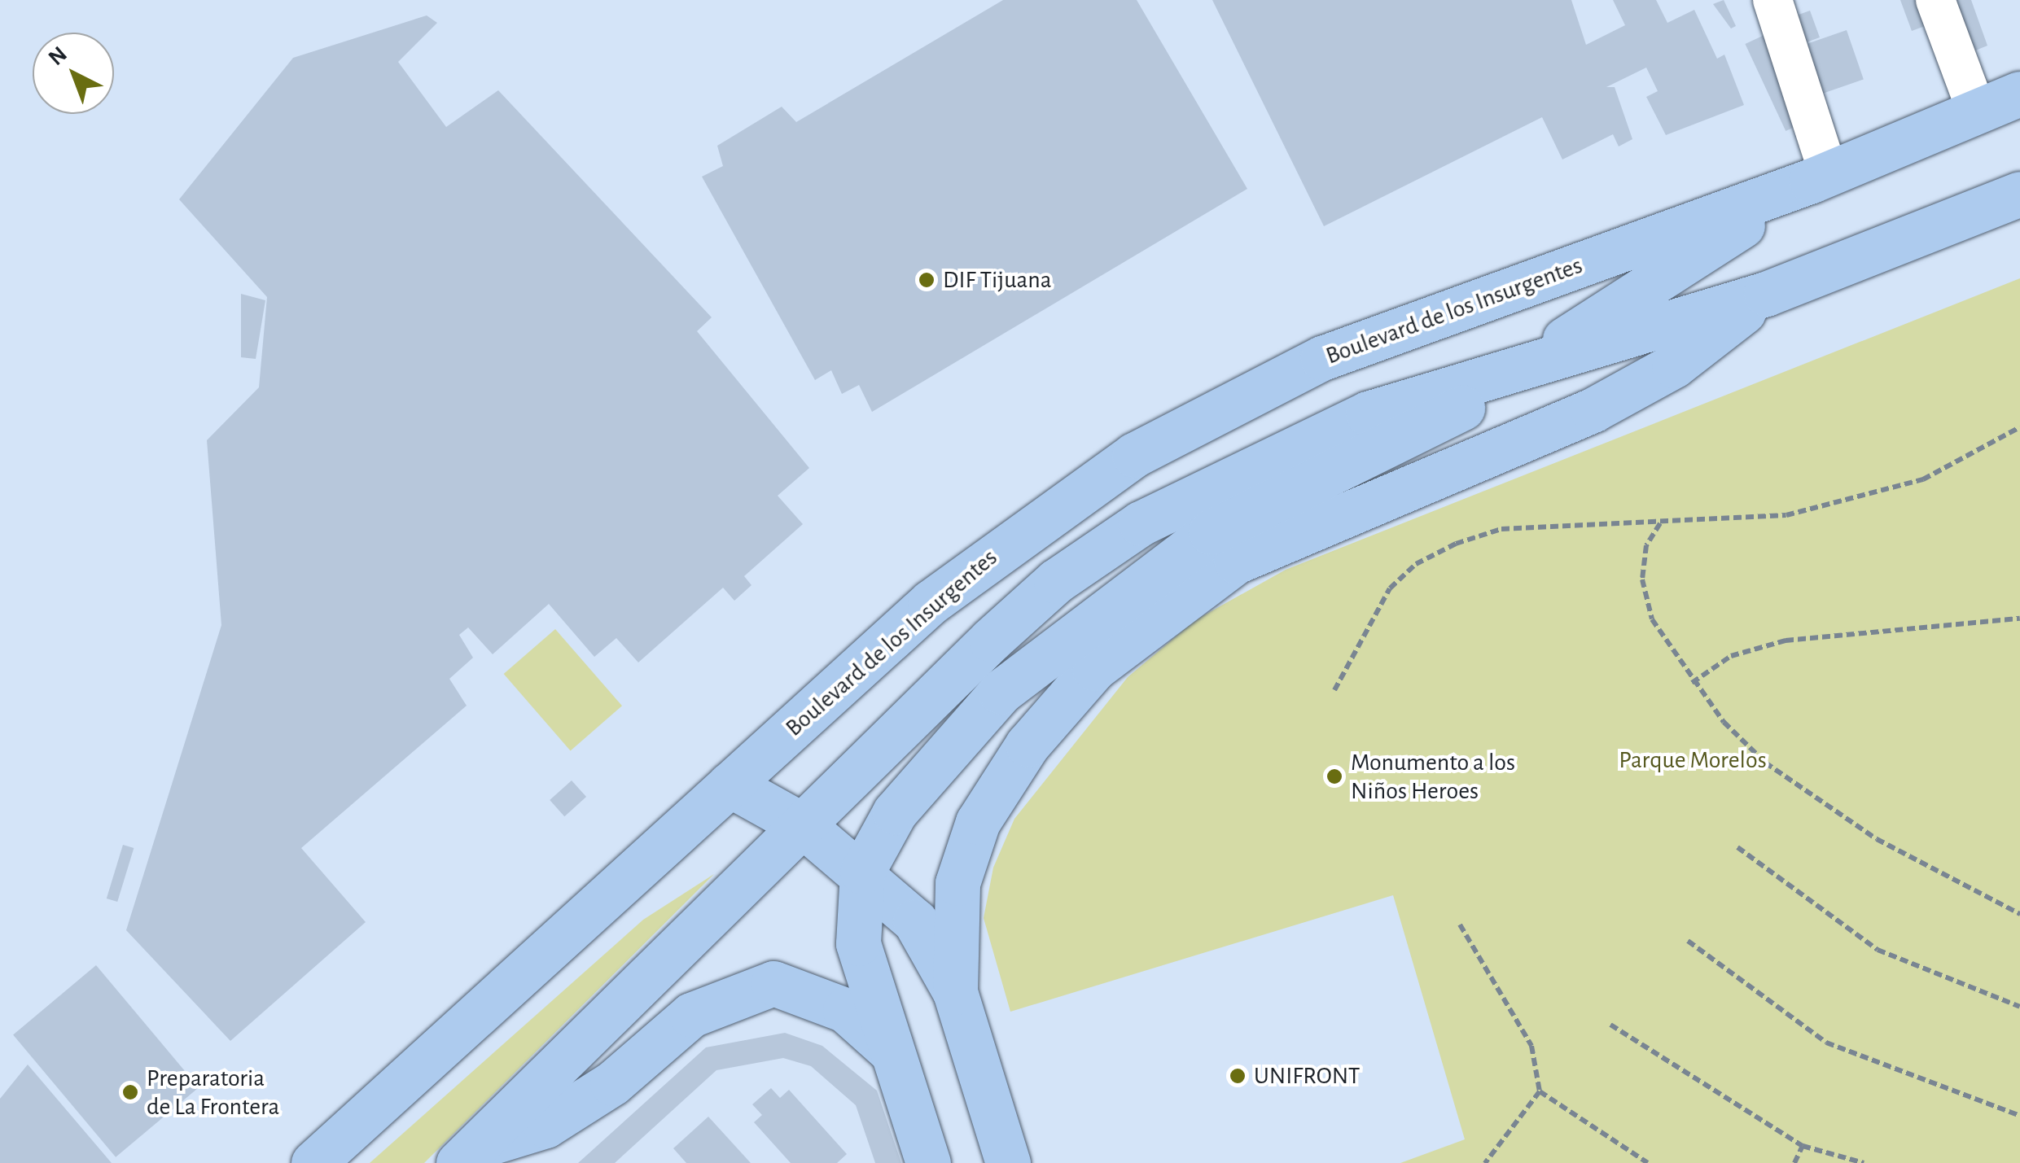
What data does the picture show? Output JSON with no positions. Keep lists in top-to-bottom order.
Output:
{
  "streets": {
    "main road": ["Boulevard de los Insurgentes"]
  },
  "parks": ["Parque Morelos"],
  "places": [
    "DIF Tijuana",
    "Monumento a los Niños Heroes",
    "UNIFRONT",
    "Preparatoria de La Frontera"
  ],
  "north": "top left"
}
